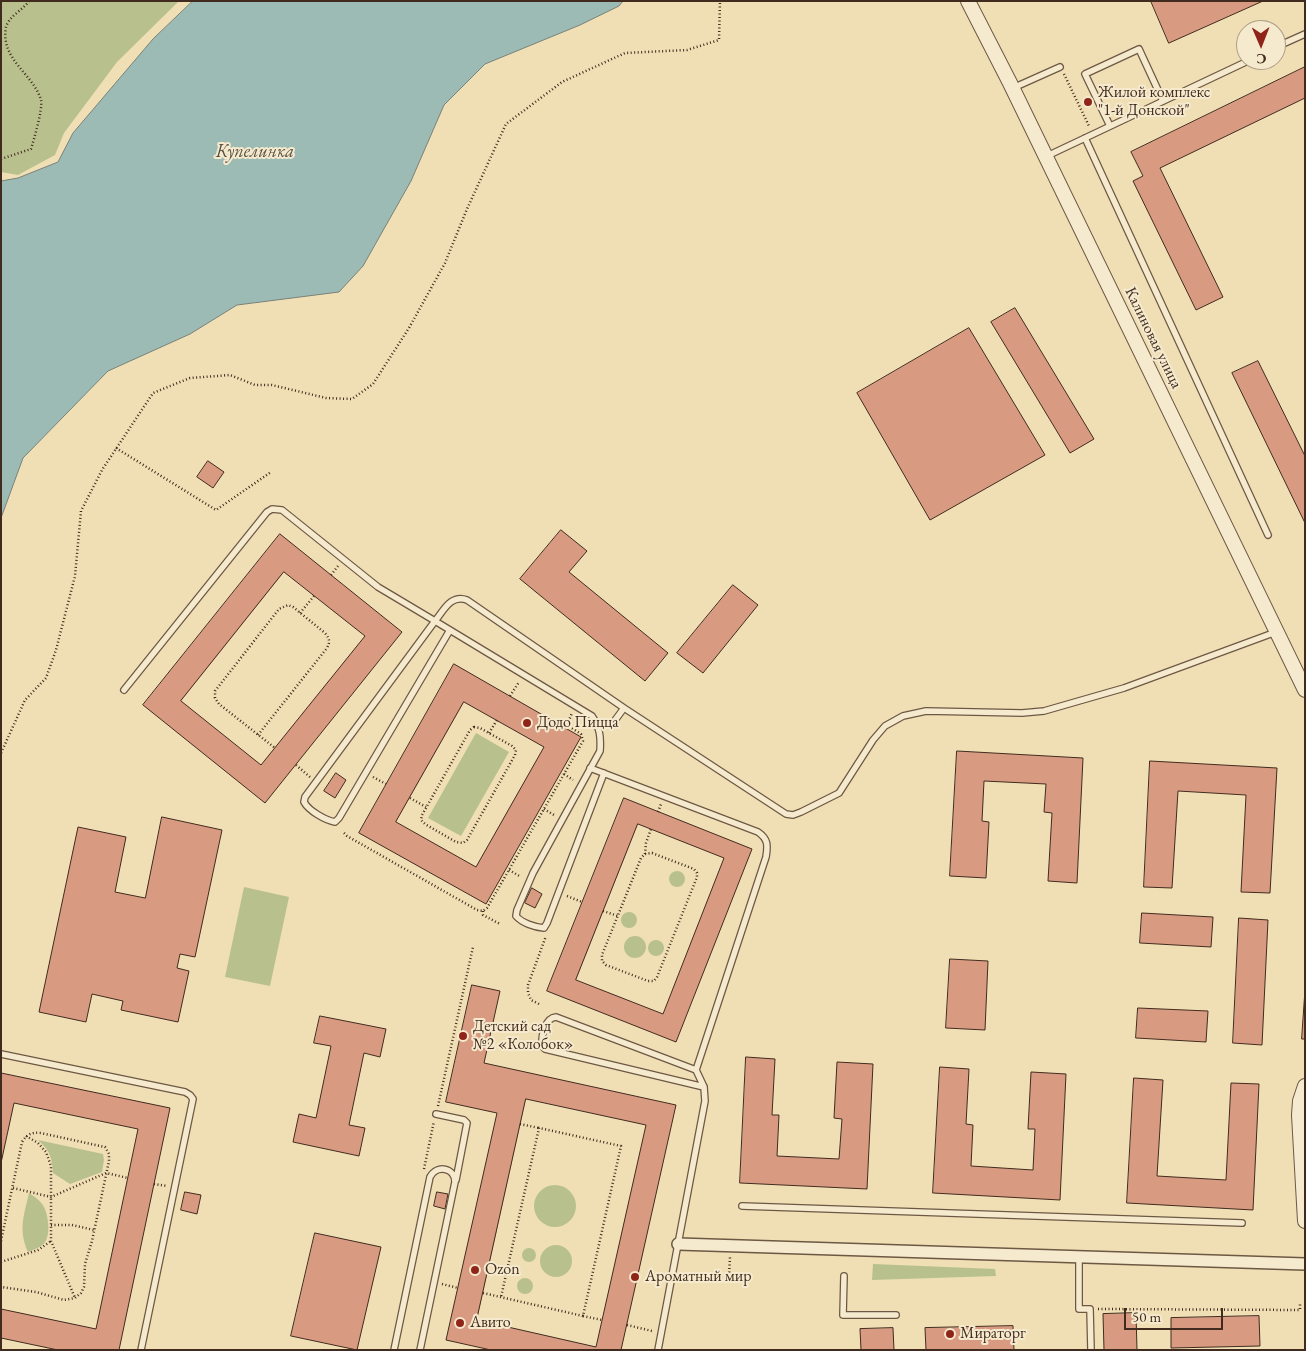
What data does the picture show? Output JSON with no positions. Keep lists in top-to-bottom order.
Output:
{
  "streets": {
    "street": ["Калиновая улица"]
  },
  "water": ["Купелинка"],
  "places": [
    "Жилой комплекс \"1-й Донской\"",
    "Додо Пицца",
    "Детский сад №2 «Колобок»",
    "Ozon",
    "Ароматный мир",
    "Авито",
    "Мираторг"
  ],
  "scale_bar": "50 m",
  "north": "bottom"
}
